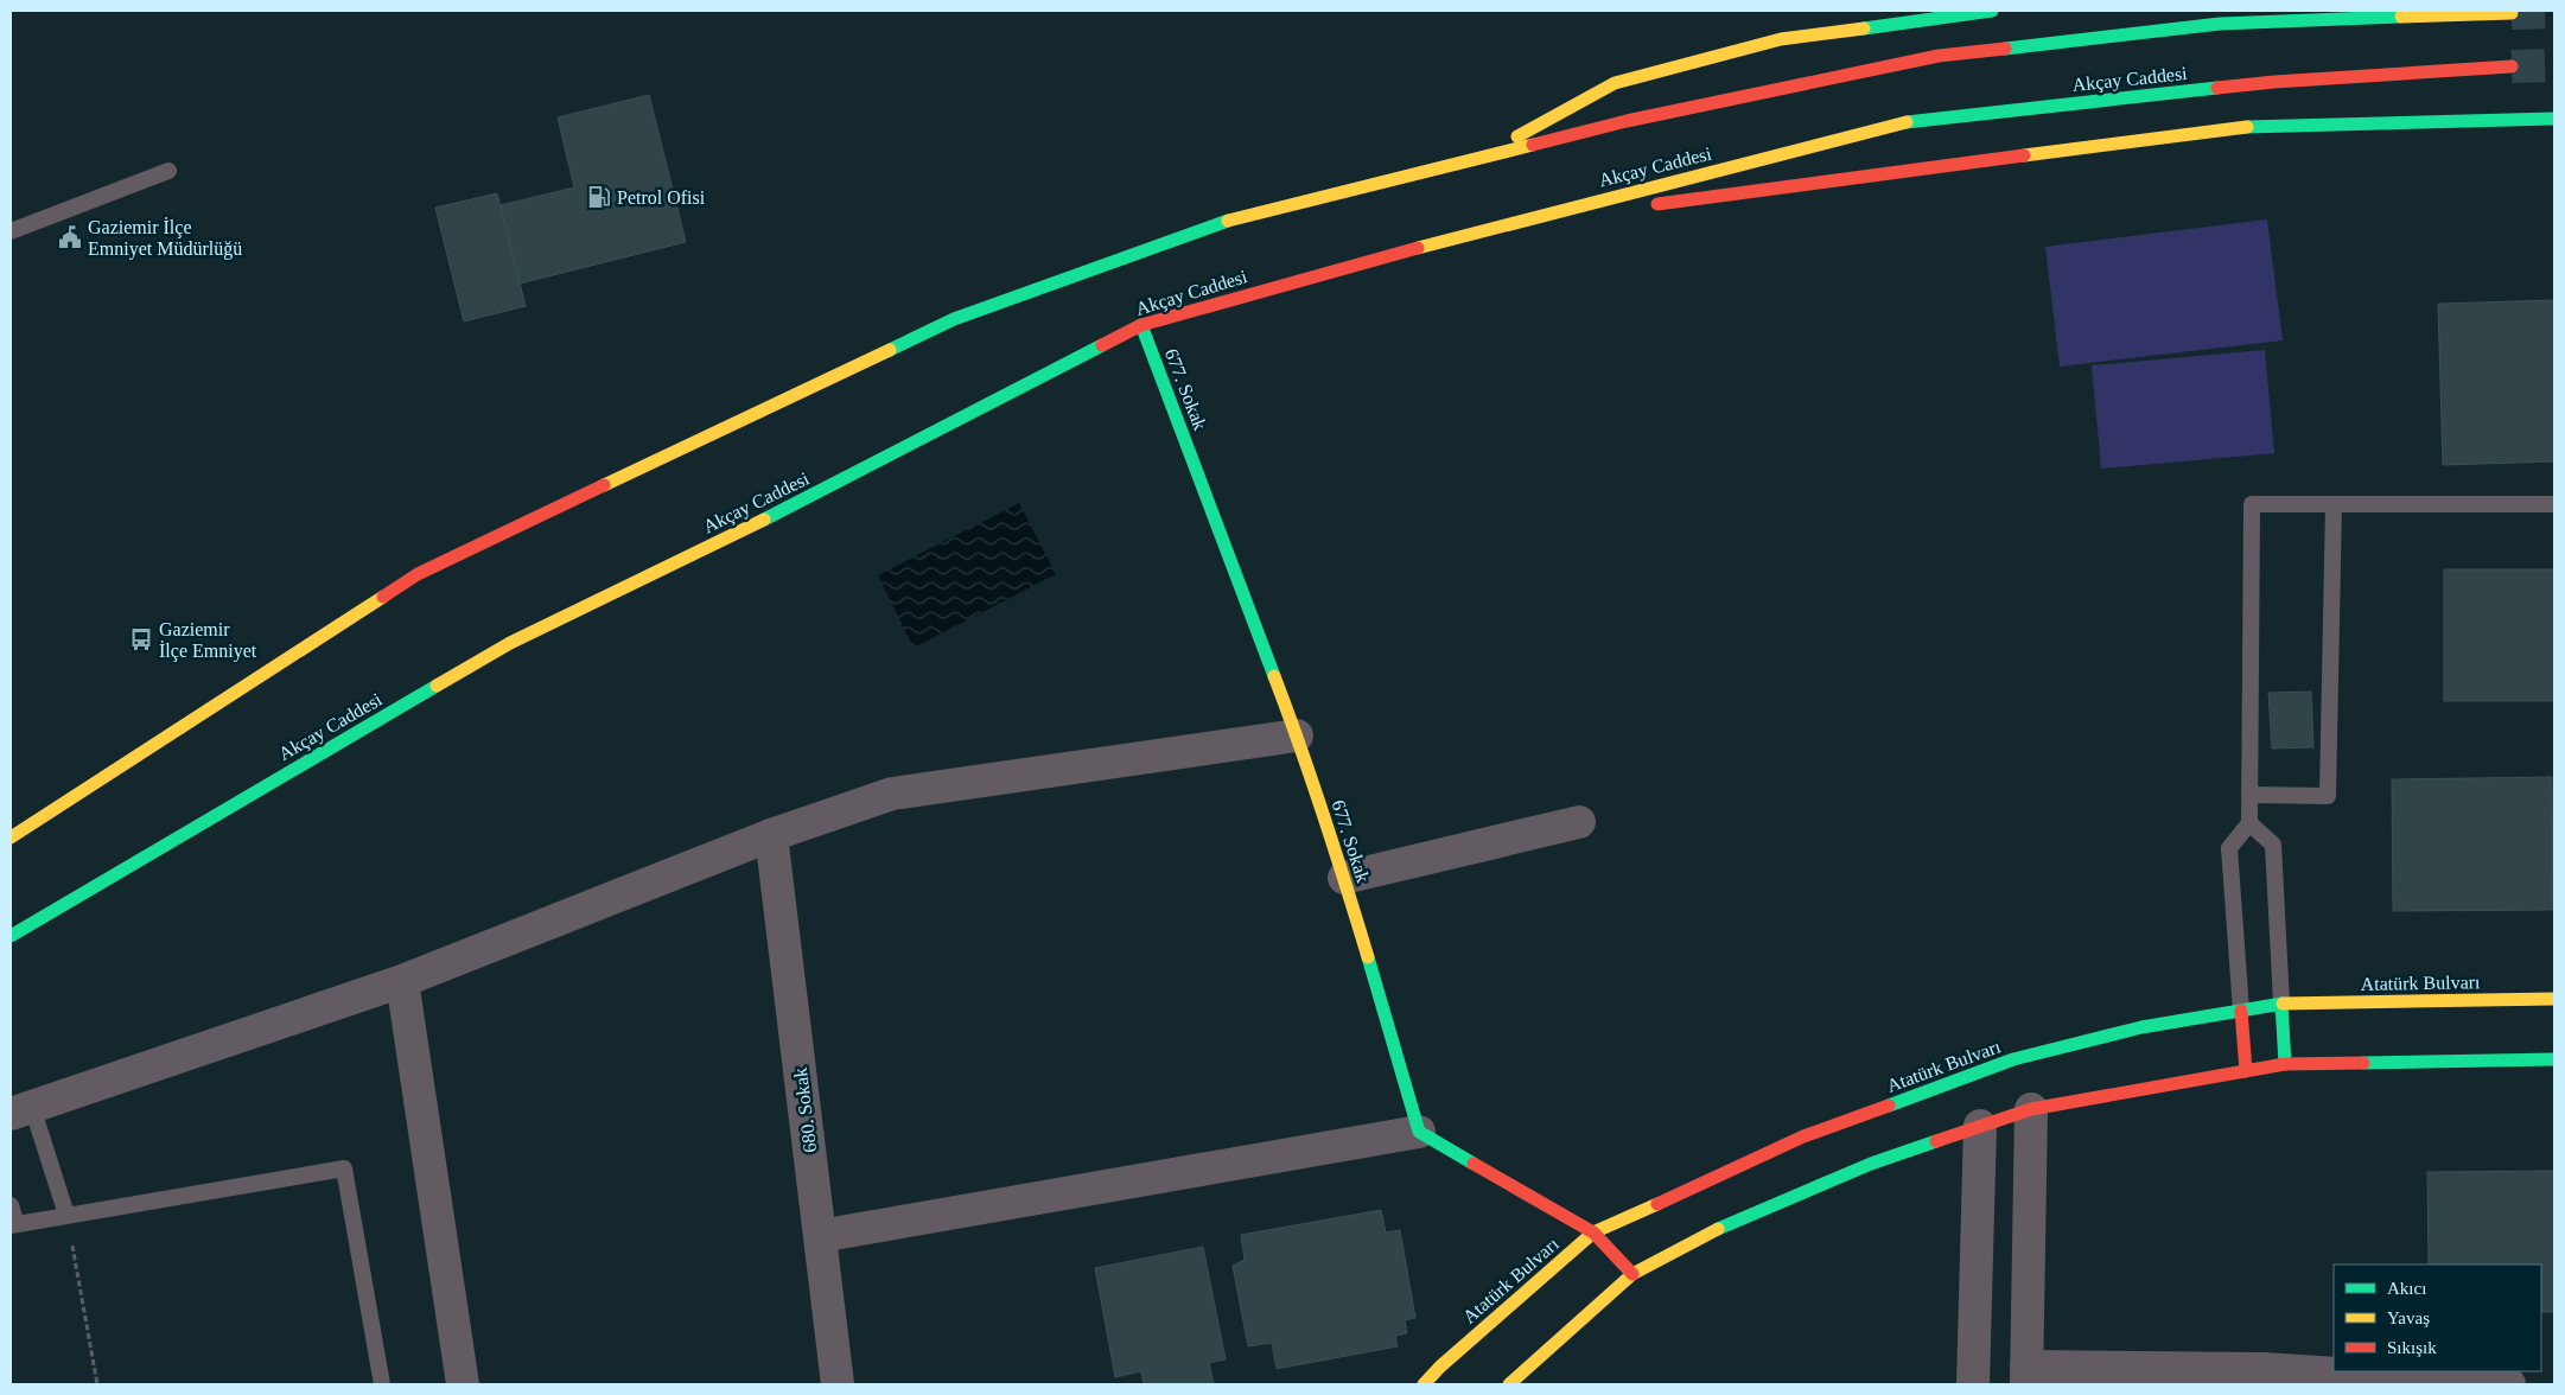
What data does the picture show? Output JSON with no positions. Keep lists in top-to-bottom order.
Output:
{
  "streets": {
    "main road": ["Akçay Caddesi", "677. Sokak", "Atatürk Bulvarı"],
    "street": ["680. Sokak"]
  },
  "crossings": [
    ["Akçay Caddesi", "677. Sokak"]
  ],
  "places": {
    "fuel station": ["Petrol Ofisi"],
    "public building": ["Gaziemir İlçe Emniyet Müdürlüğü"],
    "bus stop": ["Gaziemir İlçe Emniyet"]
  },
  "legend": ["Akıcı", "Yavaş", "Sıkışık"]
}
